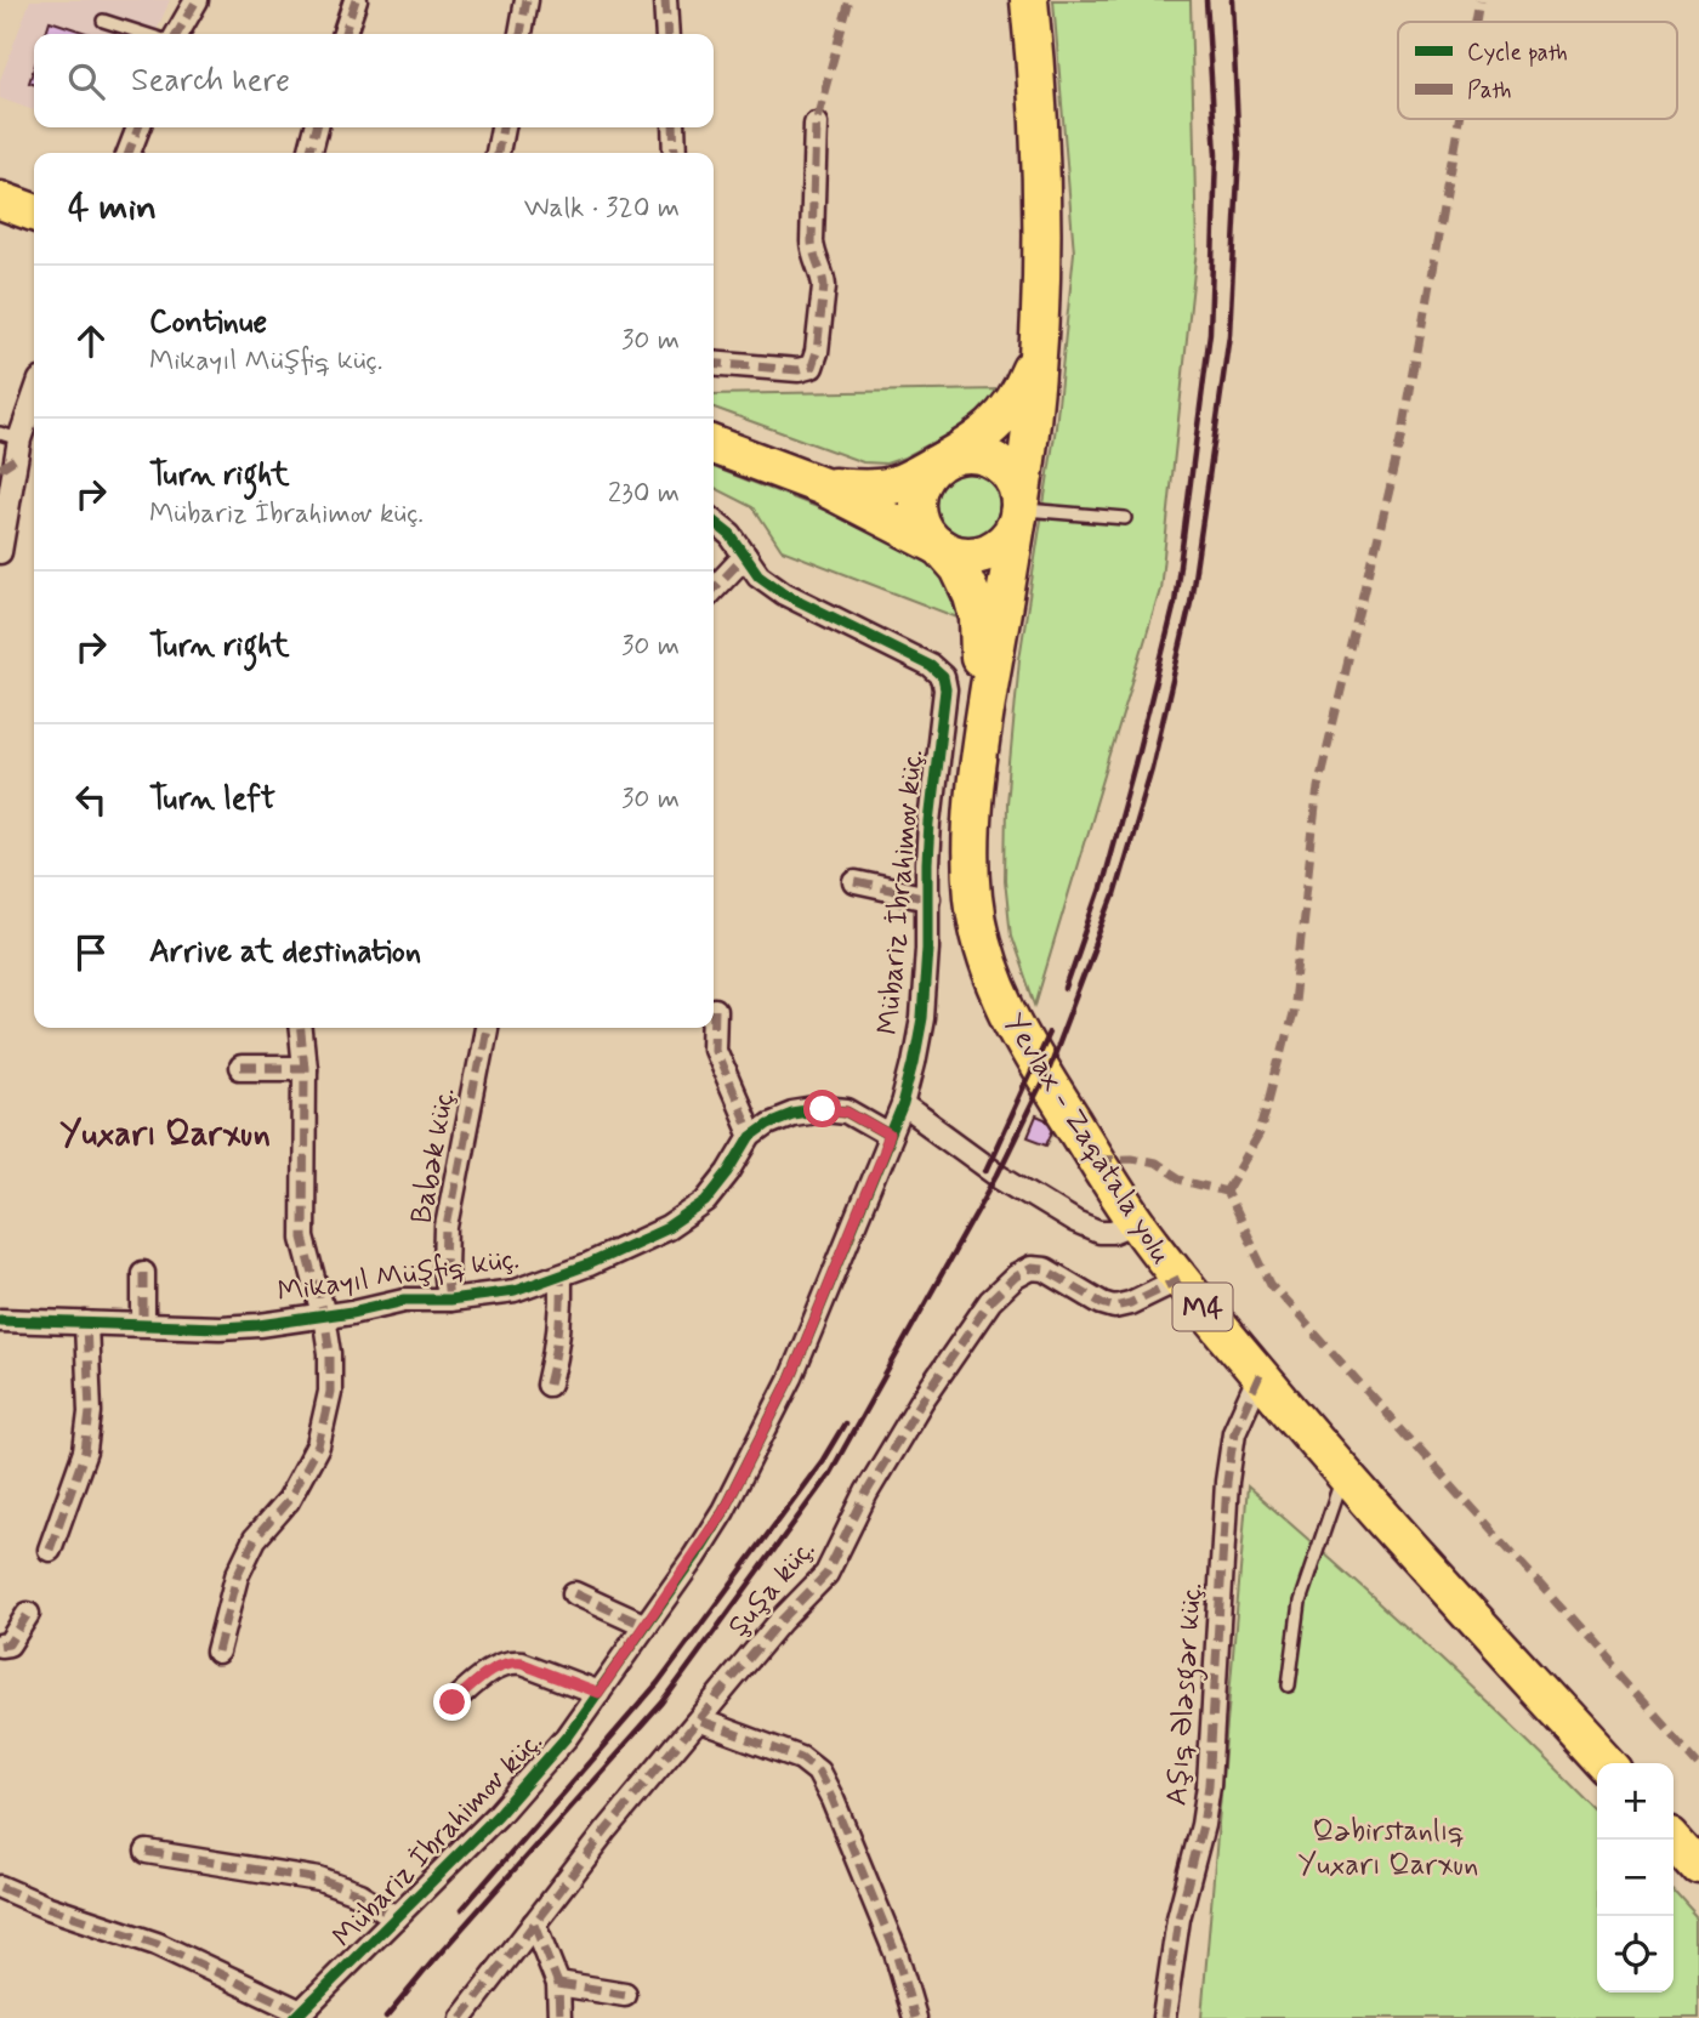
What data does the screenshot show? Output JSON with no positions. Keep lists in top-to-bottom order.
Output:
{
  "streets": {
    "highway": ["Yevlax - Zaqatala yolu", "M4"],
    "street": [
      "Mübariz İbrahimov küç.",
      "Babək küç.",
      "Mikayıl Müşfiq küç.",
      "Şuşa küç.",
      "Aşıq Ələsgər küç."
    ]
  },
  "crossings": [
    ["Yevlax - Zaqatala yolu", "Şuşa küç."],
    ["Yevlax - Zaqatala yolu", "Aşıq Ələsgər küç."],
    ["Babək küç.", "Mikayıl Müşfiq küç."]
  ],
  "districts": ["Yuxarı Qarxun"],
  "parks": ["Qəbirstanlıq Yuxarı Qarxun"],
  "legend": ["Cycle path", "Path"],
  "page": {
    "search": "Search here",
    "heading": ["4 min", "Walk · 320 m"],
    "list": [
      ["Continue", "Mikayıl Müşfiq küç.", "30 m"],
      ["Turn right", "Mübariz İbrahimov küç.", "230 m"],
      ["Turn right", "30 m"],
      ["Turn left", "30 m"],
      "Arrive at destination"
    ],
    "map_buttons": ["+", "−"]
  }
}
